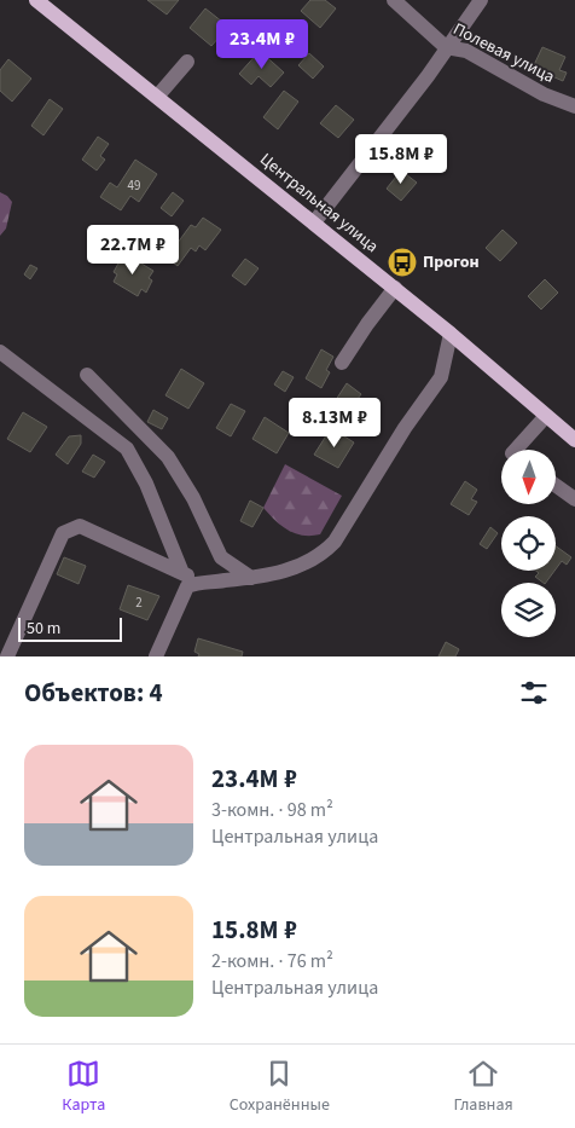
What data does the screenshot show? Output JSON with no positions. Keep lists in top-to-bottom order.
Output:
{
  "streets": {
    "main road": ["Центральная улица"],
    "street": ["Полевая улица"]
  },
  "places": {
    "bus stop": ["Прогон"]
  },
  "house_numbers": ["49", "2"],
  "scale_bar": "50 m",
  "north": "bottom",
  "page": {
    "price": [
      "23.4M ₽",
      "15.8M ₽",
      "22.7M ₽",
      "8.13M ₽"
    ],
    "scale": "50 m",
    "heading": "Объектов: 4",
    "list": [
      {
        "name": "23.4M ₽",
        "note": "3-комн. · 98 m² · Центральная улица"
      },
      {
        "name": "15.8M ₽",
        "note": "2-комн. · 76 m² · Центральная улица"
      }
    ],
    "tabs": ["Карта", "Сохранённые", "Главная"]
  }
}
